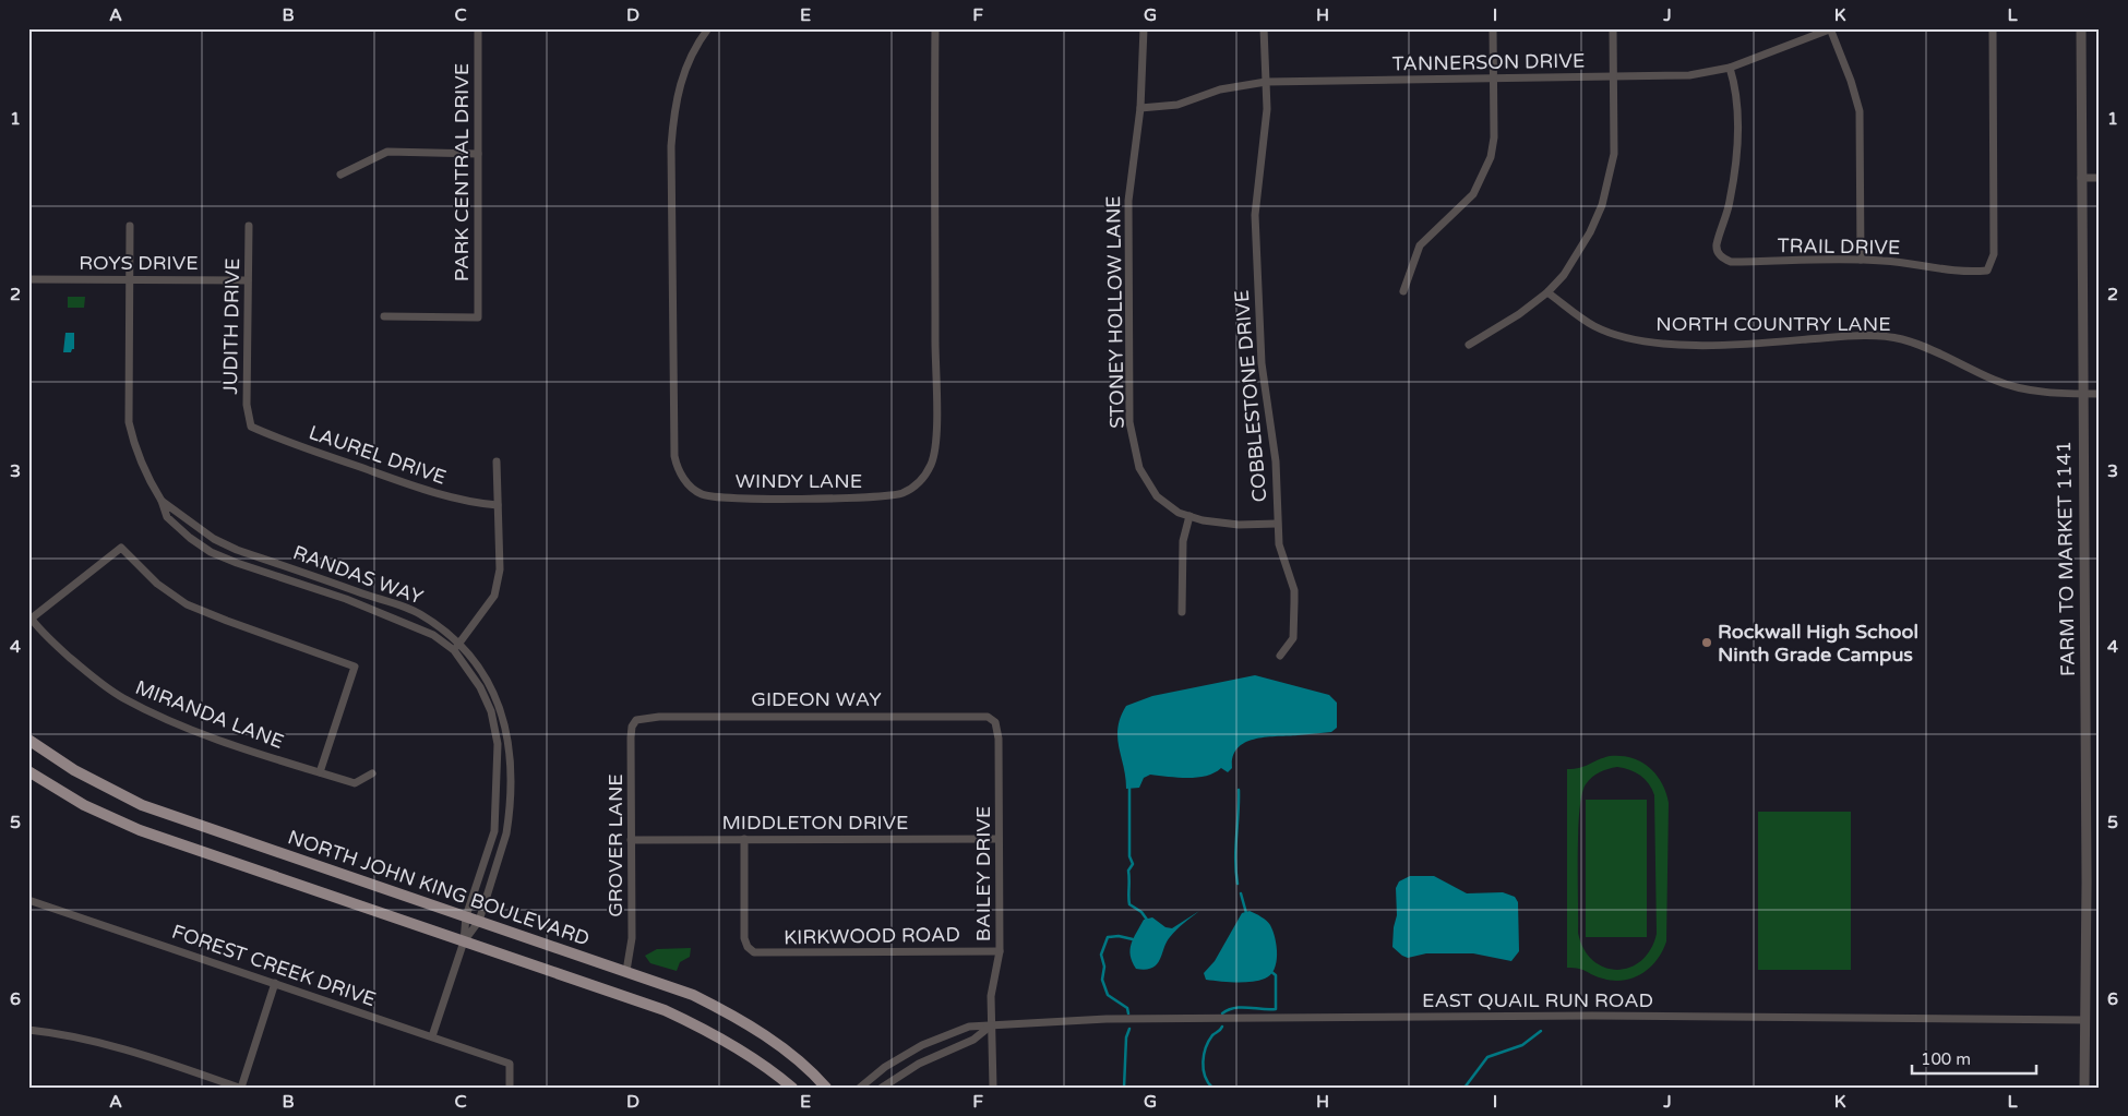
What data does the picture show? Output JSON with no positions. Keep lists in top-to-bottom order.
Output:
{
  "streets": {
    "main road": ["NORTH JOHN KING BOULEVARD"],
    "street": [
      "TANNERSON DRIVE",
      "PARK CENTRAL DRIVE",
      "TRAIL DRIVE",
      "ROYS DRIVE",
      "STONEY HOLLOW LANE",
      "NORTH COUNTRY LANE",
      "JUDITH DRIVE",
      "COBBLESTONE DRIVE",
      "LAUREL DRIVE",
      "WINDY LANE",
      "FARM TO MARKET 1141",
      "RANDAS WAY",
      "GIDEON WAY",
      "MIRANDA LANE",
      "MIDDLETON DRIVE",
      "GROVER LANE",
      "BAILEY DRIVE",
      "KIRKWOOD ROAD",
      "FOREST CREEK DRIVE",
      "EAST QUAIL RUN ROAD"
    ]
  },
  "crossings": [
    ["TANNERSON DRIVE", "TRAIL DRIVE"],
    ["TANNERSON DRIVE", "STONEY HOLLOW LANE"],
    ["TANNERSON DRIVE", "COBBLESTONE DRIVE"],
    ["ROYS DRIVE", "JUDITH DRIVE"],
    ["ROYS DRIVE", "RANDAS WAY"],
    ["STONEY HOLLOW LANE", "COBBLESTONE DRIVE"],
    ["NORTH COUNTRY LANE", "FARM TO MARKET 1141"],
    ["JUDITH DRIVE", "LAUREL DRIVE"],
    ["FARM TO MARKET 1141", "EAST QUAIL RUN ROAD"],
    ["RANDAS WAY", "NORTH JOHN KING BOULEVARD"],
    ["RANDAS WAY", "FOREST CREEK DRIVE"],
    ["GIDEON WAY", "GROVER LANE"],
    ["GIDEON WAY", "BAILEY DRIVE"],
    ["MIDDLETON DRIVE", "GROVER LANE"],
    ["MIDDLETON DRIVE", "BAILEY DRIVE"],
    ["MIDDLETON DRIVE", "KIRKWOOD ROAD"],
    ["GROVER LANE", "NORTH JOHN KING BOULEVARD"],
    ["BAILEY DRIVE", "KIRKWOOD ROAD"],
    ["BAILEY DRIVE", "EAST QUAIL RUN ROAD"]
  ],
  "places": ["Rockwall High School Ninth Grade Campus"],
  "scale_bar": "100 m",
  "grid": {
    "columns": [
      "A",
      "B",
      "C",
      "D",
      "E",
      "F",
      "G",
      "H",
      "I",
      "J",
      "K",
      "L"
    ],
    "rows": [
      "1",
      "2",
      "3",
      "4",
      "5",
      "6"
    ]
  }
}
